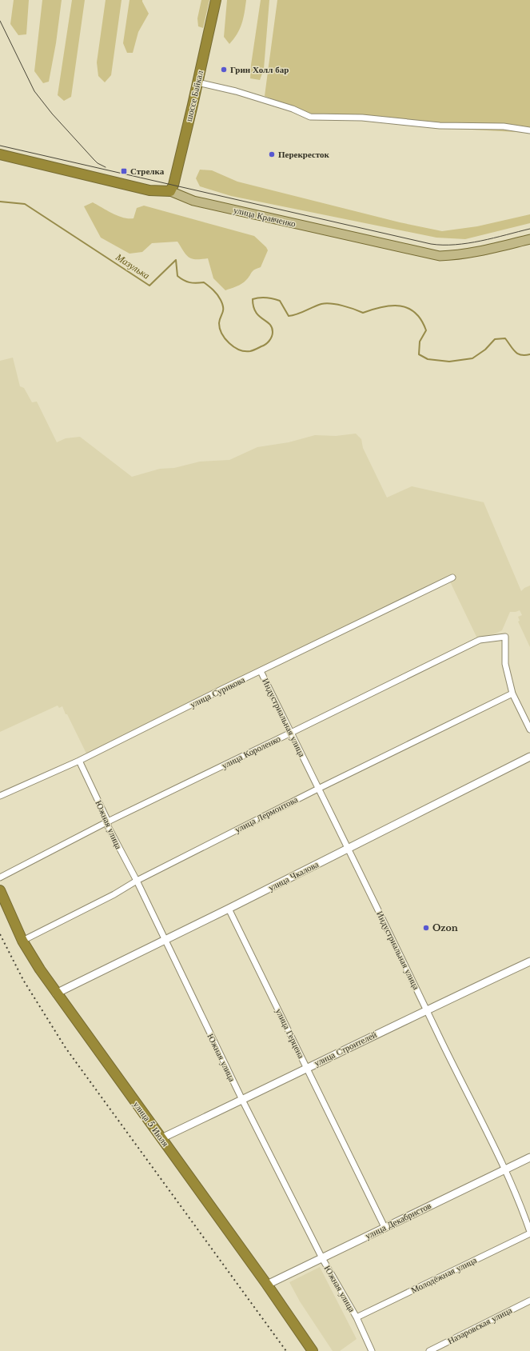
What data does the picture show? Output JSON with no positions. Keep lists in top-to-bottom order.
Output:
{
  "streets": {
    "highway": ["шоссе Байкал", "улица Кравченко", "улица 5 Июля"],
    "main road": ["улица Чкалова", "улица Строителей", "улица Декабристов"],
    "street": [
      "улица Сурикова",
      "Индустриальная улица",
      "улица Короленко",
      "улица Лермонтова",
      "Южная улица",
      "улица Герцена",
      "Молодёжная улица",
      "Назаровская улица"
    ]
  },
  "crossings": [
    ["шоссе Байкал", "улица Кравченко"],
    ["улица Сурикова", "Индустриальная улица"],
    ["улица Сурикова", "Южная улица"],
    ["Индустриальная улица", "улица Короленко"],
    ["Индустриальная улица", "улица Лермонтова"],
    ["Индустриальная улица", "улица Чкалова"],
    ["Индустриальная улица", "улица Строителей"],
    ["Индустриальная улица", "улица Декабристов"],
    ["Индустриальная улица", "Молодёжная улица"],
    ["улица Короленко", "улица Лермонтова"],
    ["улица Короленко", "Южная улица"],
    ["улица Лермонтова", "Южная улица"],
    ["улица Лермонтова", "улица 5 Июля"],
    ["Южная улица", "улица Чкалова"],
    ["Южная улица", "улица Строителей"],
    ["Южная улица", "улица Декабристов"],
    ["Южная улица", "Молодёжная улица"],
    ["улица Чкалова", "улица Герцена"],
    ["улица Чкалова", "улица 5 Июля"],
    ["улица Герцена", "улица Строителей"],
    ["улица Герцена", "улица Декабристов"],
    ["улица Строителей", "улица 5 Июля"],
    ["улица 5 Июля", "улица Декабристов"]
  ],
  "water": ["Мазулька"],
  "places": {
    "other": ["Грин Холл бар", "Перекресток", "Ozon"],
    "transit": ["Стрелка"]
  }
}
